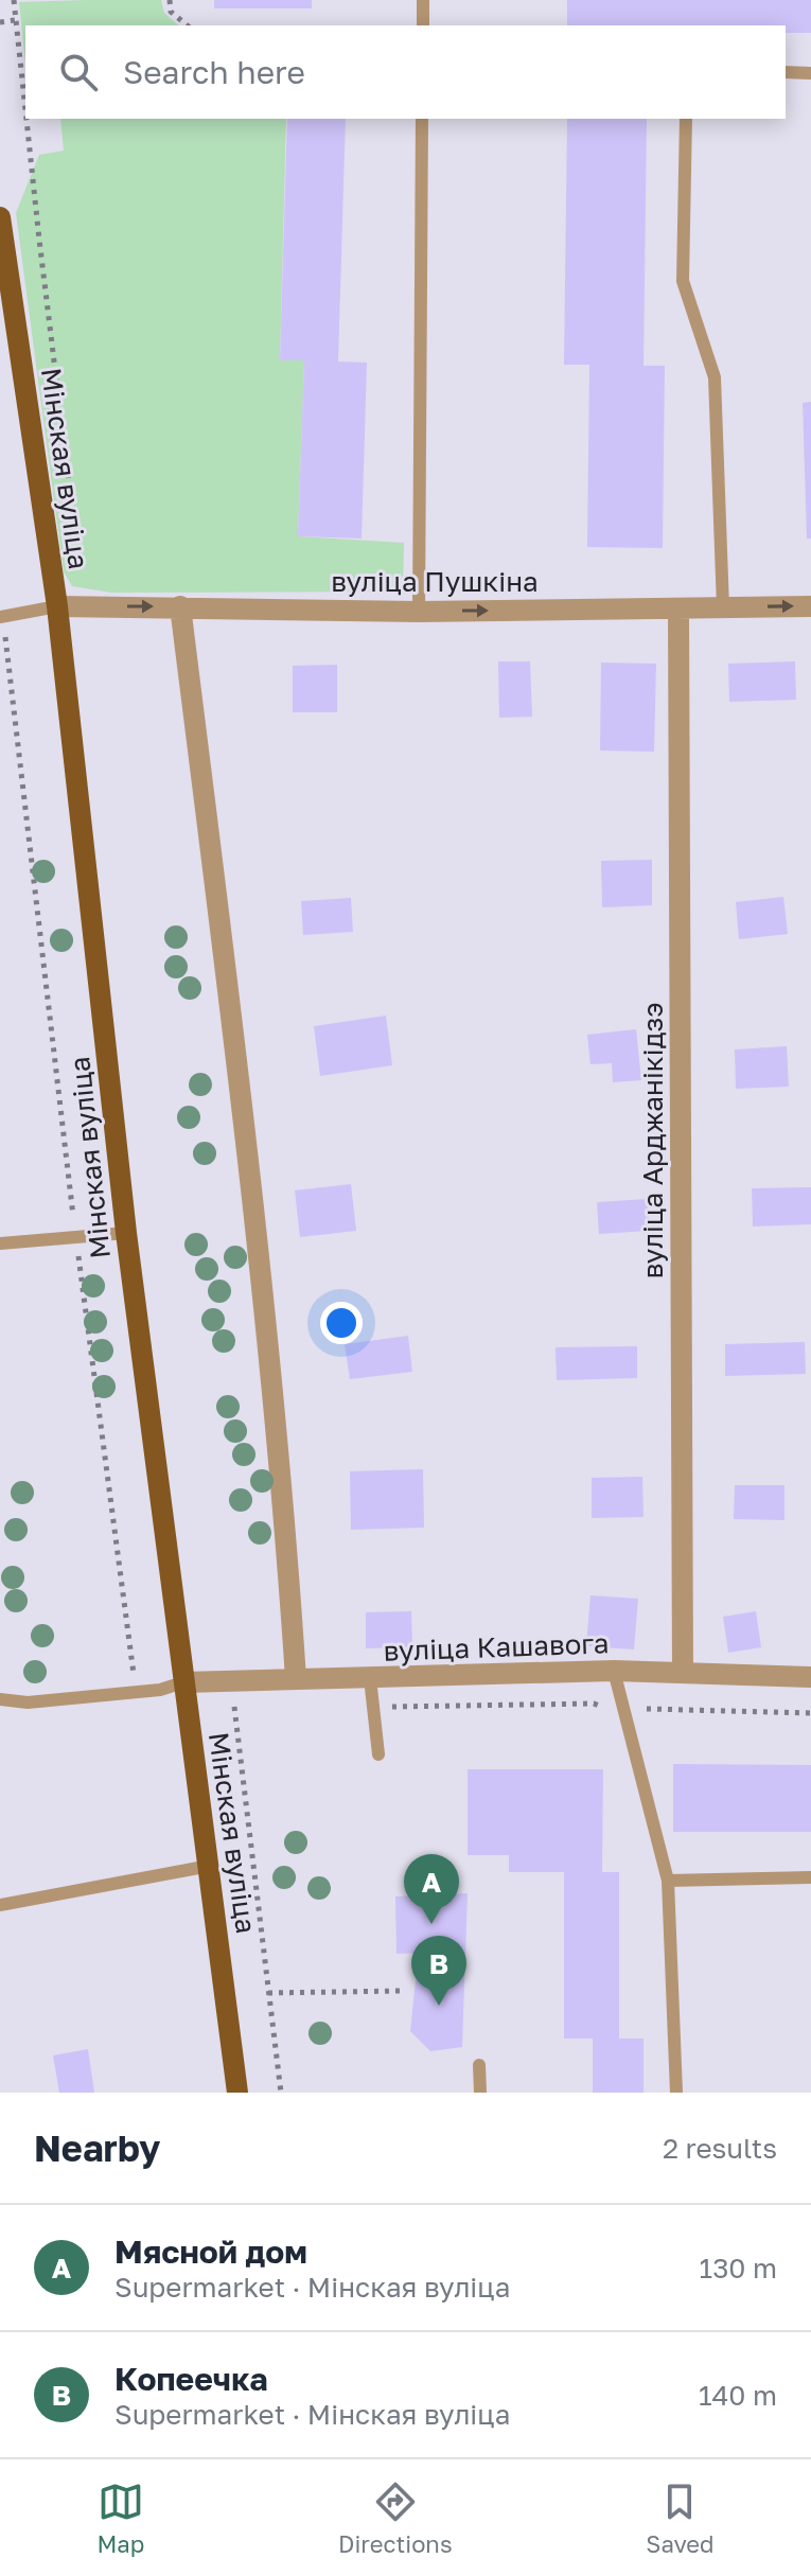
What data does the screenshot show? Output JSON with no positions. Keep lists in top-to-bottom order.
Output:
{
  "streets": {
    "main road": ["Мінская вуліца"],
    "street": ["вуліца Пушкіна", "вуліца Арджанікідзэ", "вуліца Кашавога"]
  },
  "crossings": [
    ["Мінская вуліца", "вуліца Пушкіна"],
    ["Мінская вуліца", "вуліца Кашавога"],
    ["вуліца Пушкіна", "вуліца Арджанікідзэ"],
    ["вуліца Арджанікідзэ", "вуліца Кашавога"]
  ],
  "one_way": ["вуліца Пушкіна"],
  "page": {
    "search": "Search here",
    "pins": ["A", "B"],
    "heading": ["Nearby", "2 results"],
    "list": [
      {
        "mark": "A",
        "name": "Мясной дом",
        "note": "Supermarket · Мінская вуліца",
        "value": "130 m"
      },
      {
        "mark": "B",
        "name": "Копеечка",
        "note": "Supermarket · Мінская вуліца",
        "value": "140 m"
      }
    ],
    "nav": ["Map", "Directions", "Saved"]
  }
}
